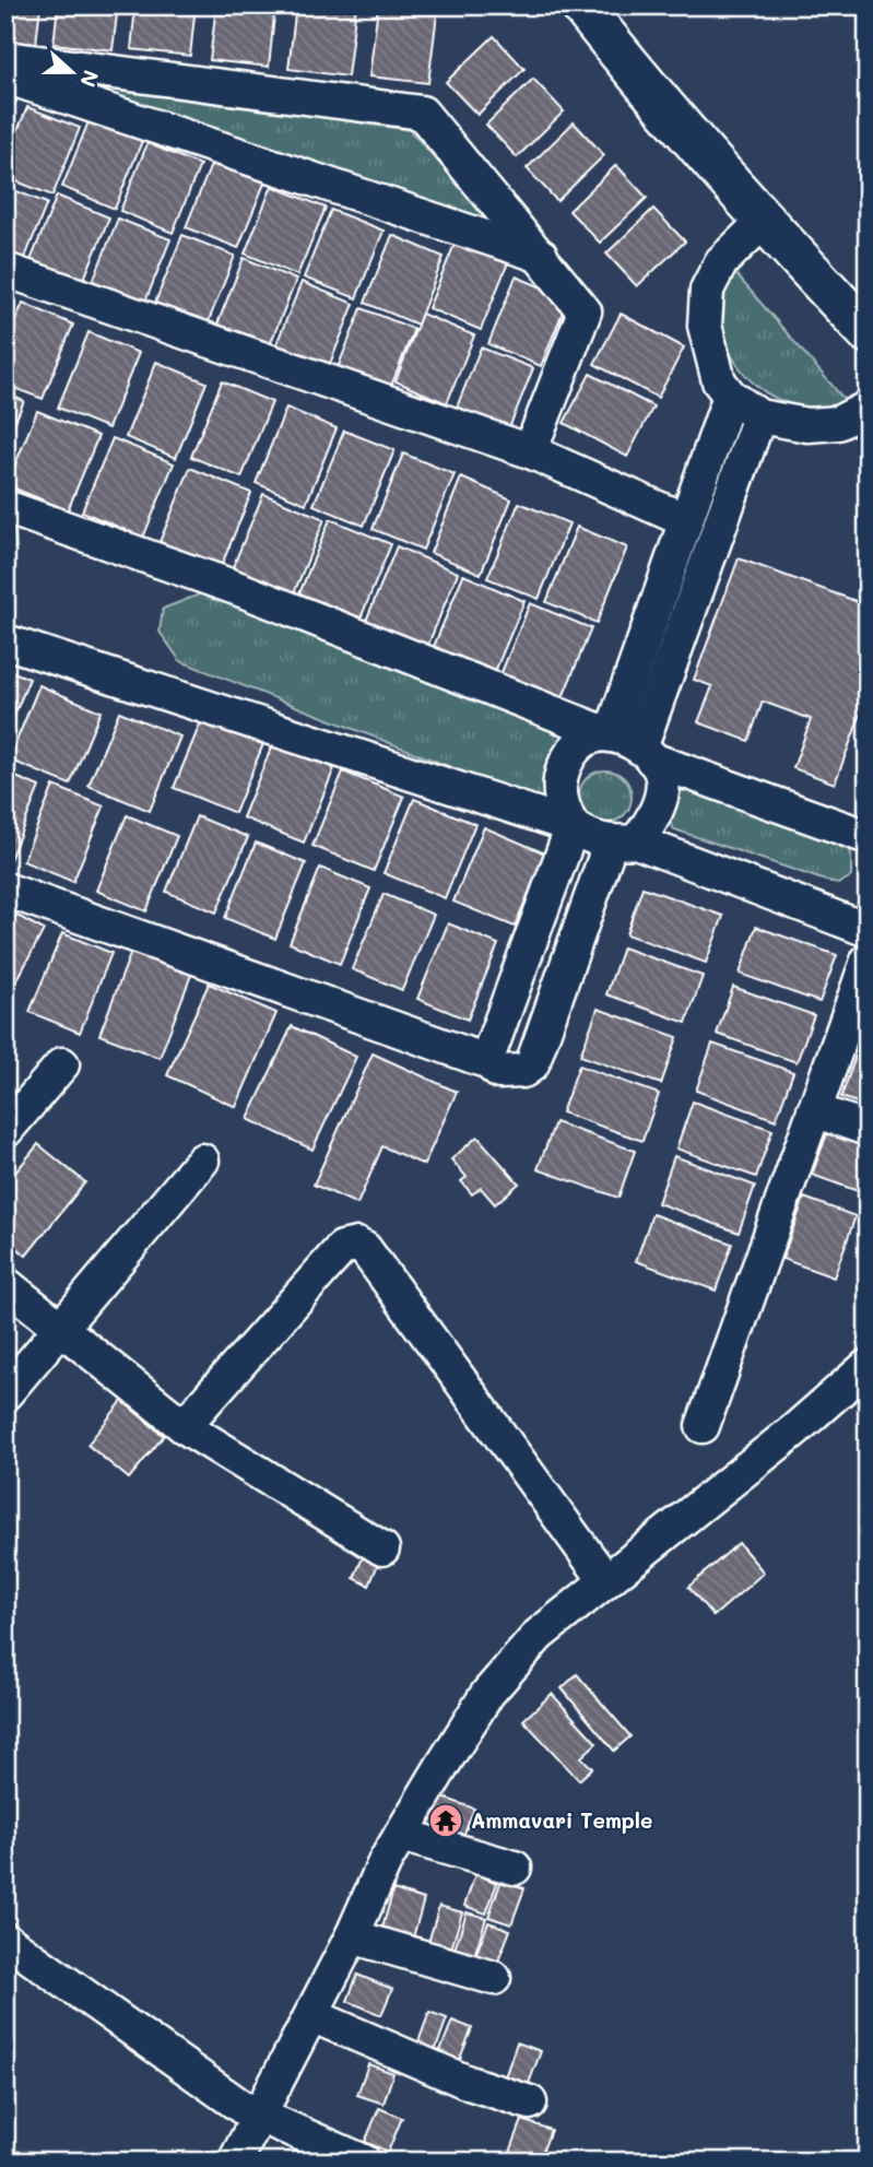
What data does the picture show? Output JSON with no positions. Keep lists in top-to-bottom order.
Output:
{
  "places": {
    "temple": ["Ammavari Temple"]
  },
  "north": "right"
}
